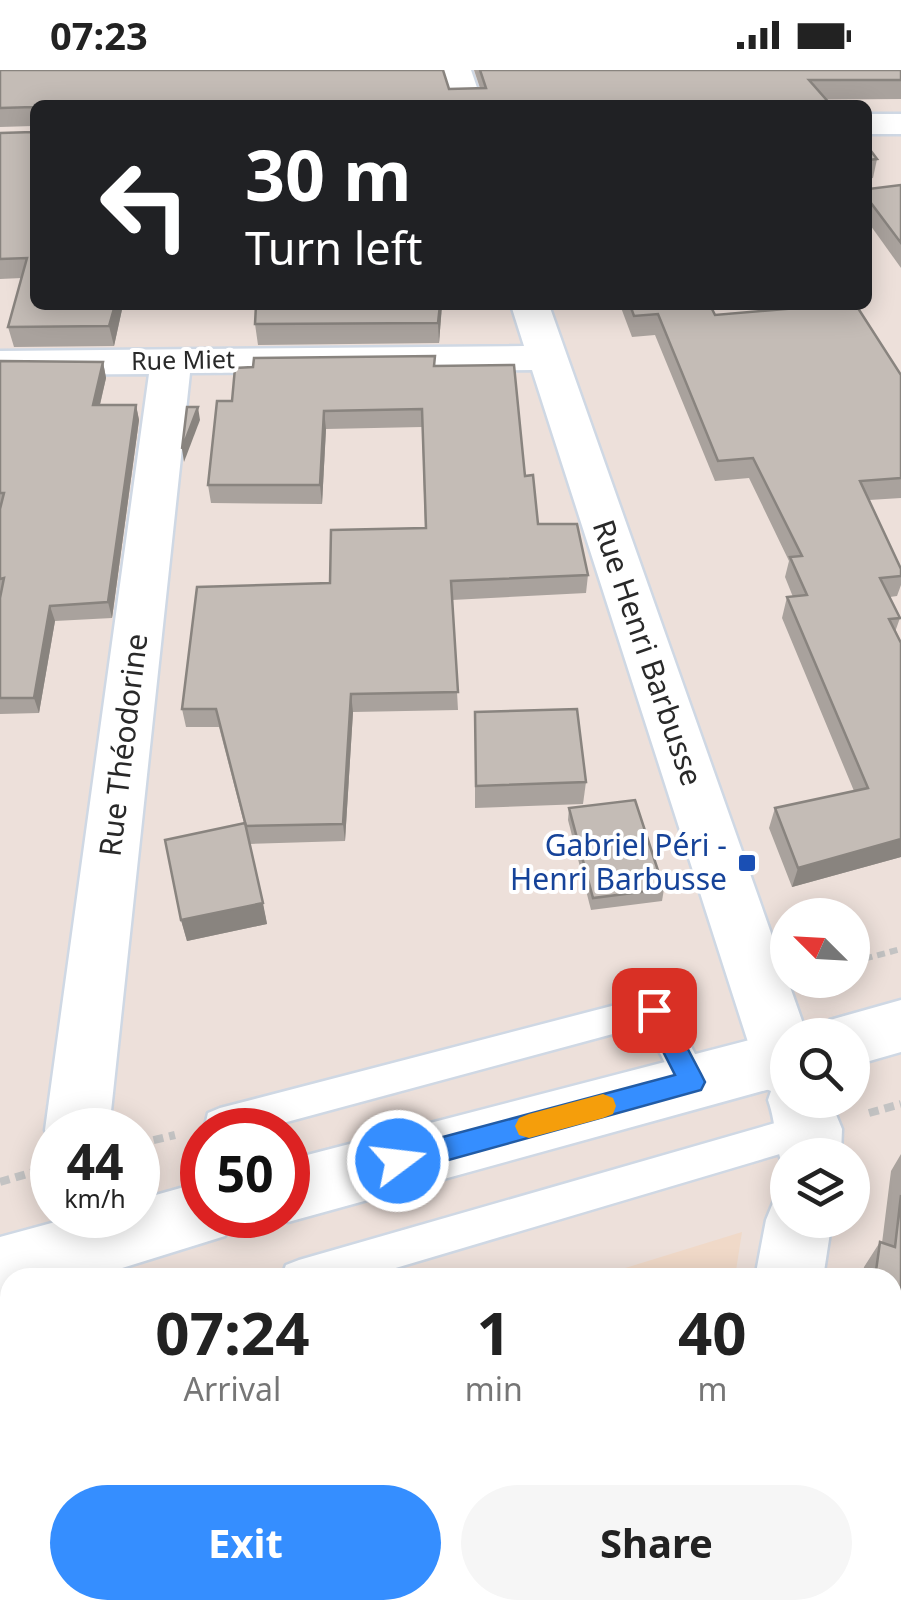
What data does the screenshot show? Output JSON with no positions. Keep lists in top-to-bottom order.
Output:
{
  "streets": {
    "street": ["Rue Miet", "Rue Henri Barbusse", "Rue Théodorine"]
  },
  "crossings": [
    ["Rue Miet", "Rue Henri Barbusse"],
    ["Rue Miet", "Rue Théodorine"]
  ],
  "places": {
    "transit": ["Gabriel Péri - Henri Barbusse"]
  },
  "north": "top left",
  "page": {
    "status": "07:23",
    "turn": ["30 m", "Turn left"],
    "speed": "44 km/h",
    "limit": "50",
    "eta": [
      "07:24",
      "Arrival",
      "1",
      "min",
      "40",
      "m"
    ],
    "buttons": ["Exit", "Share"]
  }
}
